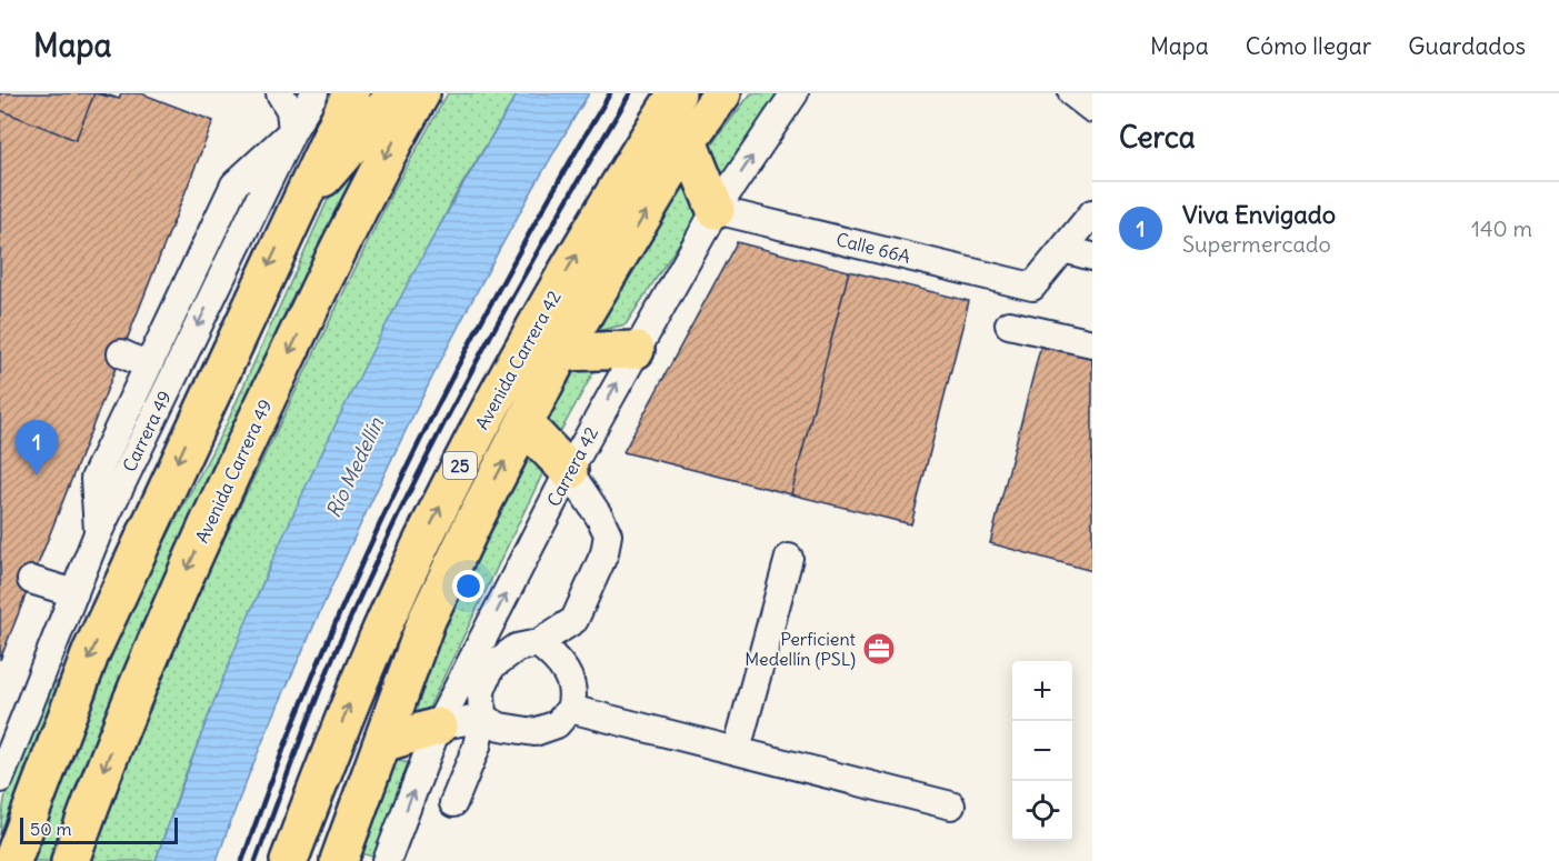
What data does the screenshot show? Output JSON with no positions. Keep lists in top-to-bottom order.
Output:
{
  "streets": {
    "highway": ["Avenida Carrera 42", "25", "Avenida Carrera 49"],
    "street": ["Calle 66A", "Carrera 49", "Carrera 42"]
  },
  "crossings": [
    ["Calle 66A", "Carrera 42"]
  ],
  "one_way": ["Carrera 42"],
  "water": ["Río Medellín"],
  "places": {
    "office": ["Perficient Medellín (PSL)"]
  },
  "scale_bar": "50 m",
  "page": {
    "header": "Mapa",
    "nav": ["Mapa", "Cómo llegar", "Guardados"],
    "heading": "Cerca",
    "list": [
      {
        "mark": "1",
        "name": "Viva Envigado",
        "note": "Supermercado",
        "value": "140 m"
      }
    ],
    "pins": "1",
    "map_buttons": ["+", "−"],
    "scale": "50 m"
  }
}
